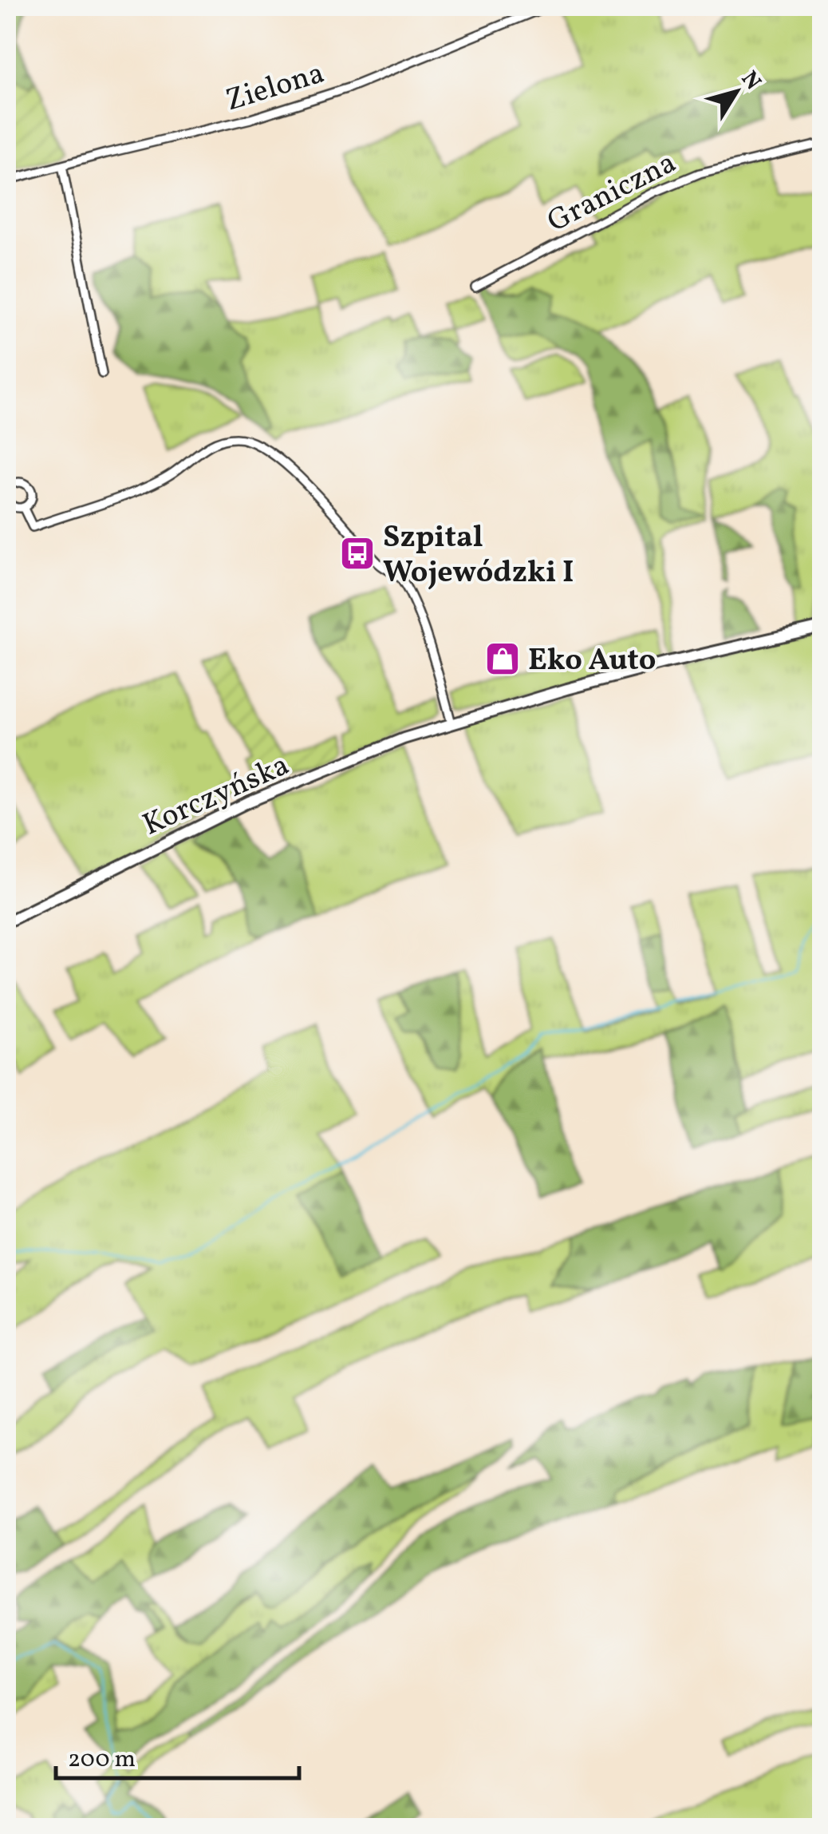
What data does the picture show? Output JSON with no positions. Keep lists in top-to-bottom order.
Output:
{
  "streets": {
    "main road": ["Korczyńska"],
    "street": ["Zielona", "Graniczna"]
  },
  "places": {
    "bus stop": ["Szpital Wojewódzki I"],
    "shop": ["Eko Auto"]
  },
  "scale_bar": "200 m",
  "north": "top right"
}
